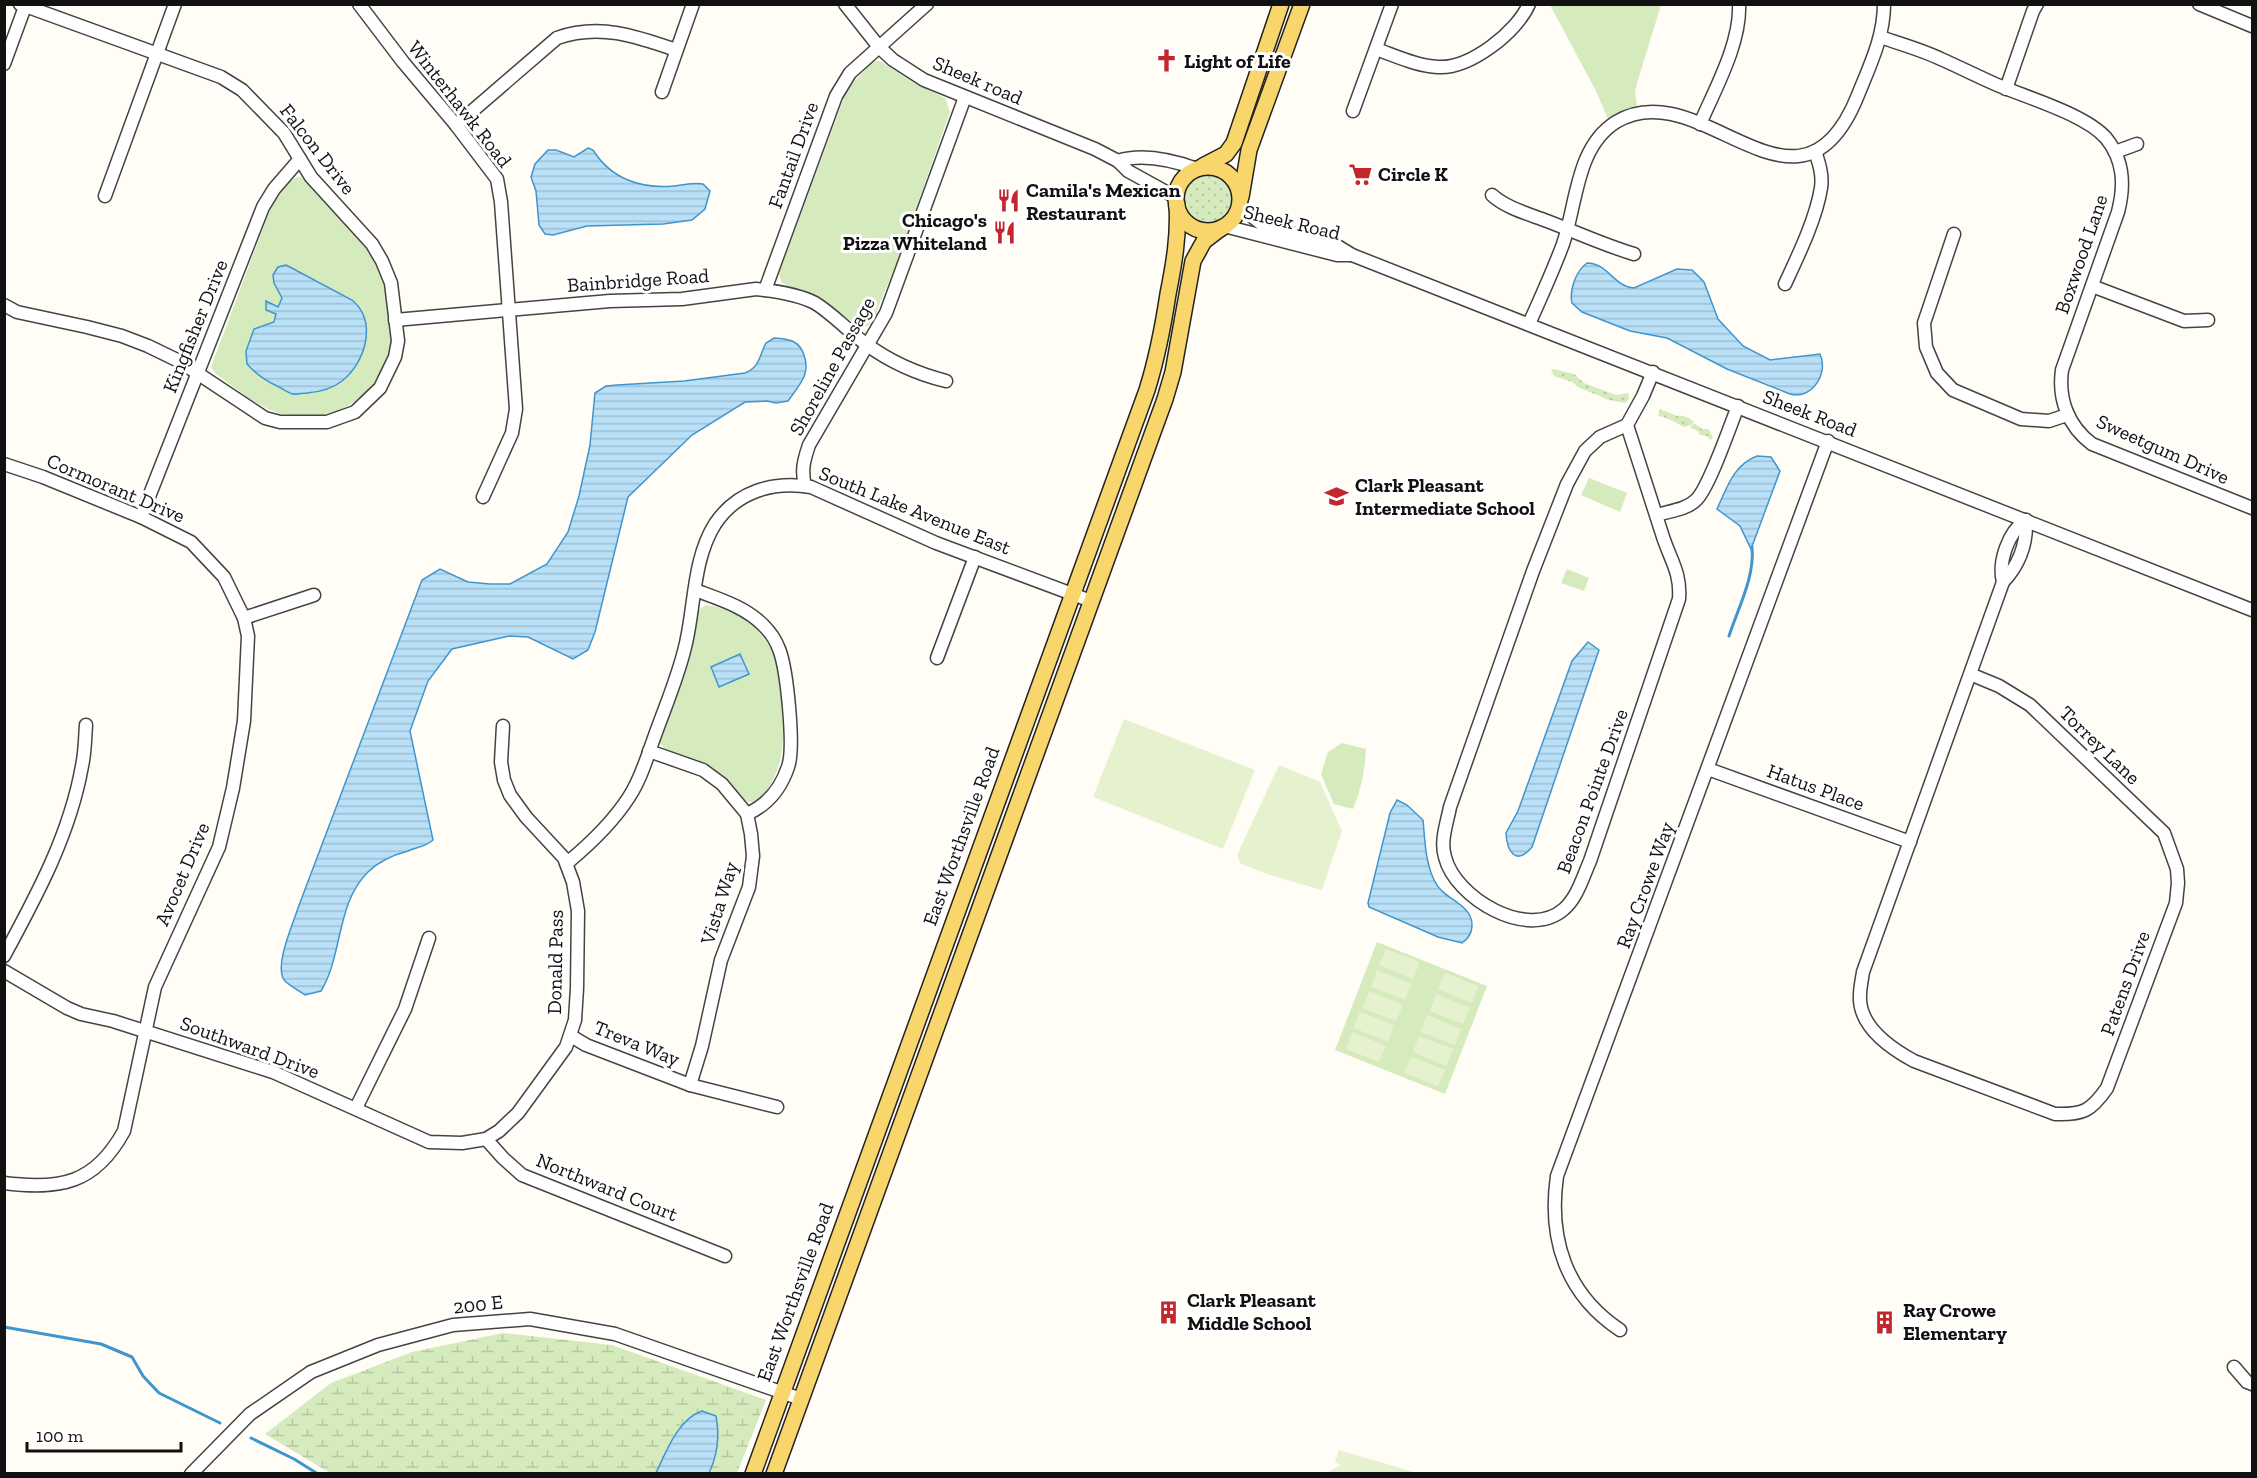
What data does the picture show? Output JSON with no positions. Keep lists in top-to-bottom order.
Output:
{
  "streets": {
    "main road": ["East Worthsville Road"],
    "street": [
      "Sheek road",
      "Winterhawk Road",
      "Falcon Drive",
      "Fantail Drive",
      "Sheek Road",
      "Boxwood Lane",
      "Bainbridge Road",
      "Kingfisher Drive",
      "Shoreline Passage",
      "Sweetgum Drive",
      "Cormorant Drive",
      "South Lake Avenue East",
      "Torrey Lane",
      "Hatus Place",
      "Beacon Pointe Drive",
      "Avocet Drive",
      "Ray Crowe Way",
      "Vista Way",
      "Donald Pass",
      "Patens Drive",
      "Treva Way",
      "Southward Drive",
      "Northward Court",
      "200 E"
    ]
  },
  "crossings": [
    ["Sheek road", "Fantail Drive"],
    ["Sheek road", "Sheek Road"],
    ["Sheek road", "Shoreline Passage"],
    ["Sheek road", "East Worthsville Road"],
    ["Winterhawk Road", "Bainbridge Road"],
    ["Falcon Drive", "Bainbridge Road"],
    ["Falcon Drive", "Kingfisher Drive"],
    ["Fantail Drive", "Bainbridge Road"],
    ["Sheek Road", "East Worthsville Road"],
    ["Sheek Road", "Ray Crowe Way"],
    ["Boxwood Lane", "Sweetgum Drive"],
    ["Bainbridge Road", "Shoreline Passage"],
    ["Kingfisher Drive", "Cormorant Drive"],
    ["Shoreline Passage", "South Lake Avenue East"],
    ["Cormorant Drive", "Avocet Drive"],
    ["South Lake Avenue East", "East Worthsville Road"],
    ["South Lake Avenue East", "Donald Pass"],
    ["Torrey Lane", "Patens Drive"],
    ["Hatus Place", "Ray Crowe Way"],
    ["Hatus Place", "Patens Drive"],
    ["East Worthsville Road", "200 E"],
    ["Avocet Drive", "Southward Drive"],
    ["Vista Way", "Treva Way"],
    ["Donald Pass", "Treva Way"],
    ["Donald Pass", "Southward Drive"],
    ["Donald Pass", "Northward Court"],
    ["Southward Drive", "Northward Court"]
  ],
  "places": {
    "church": ["Light of Life"],
    "supermarket": ["Circle K"],
    "restaurant": ["Camila's Mexican Restaurant", "Chicago's Pizza Whiteland"],
    "school or university": ["Clark Pleasant Intermediate School"],
    "building": ["Clark Pleasant Middle School", "Ray Crowe Elementary"]
  },
  "scale_bar": "100 m"
}
